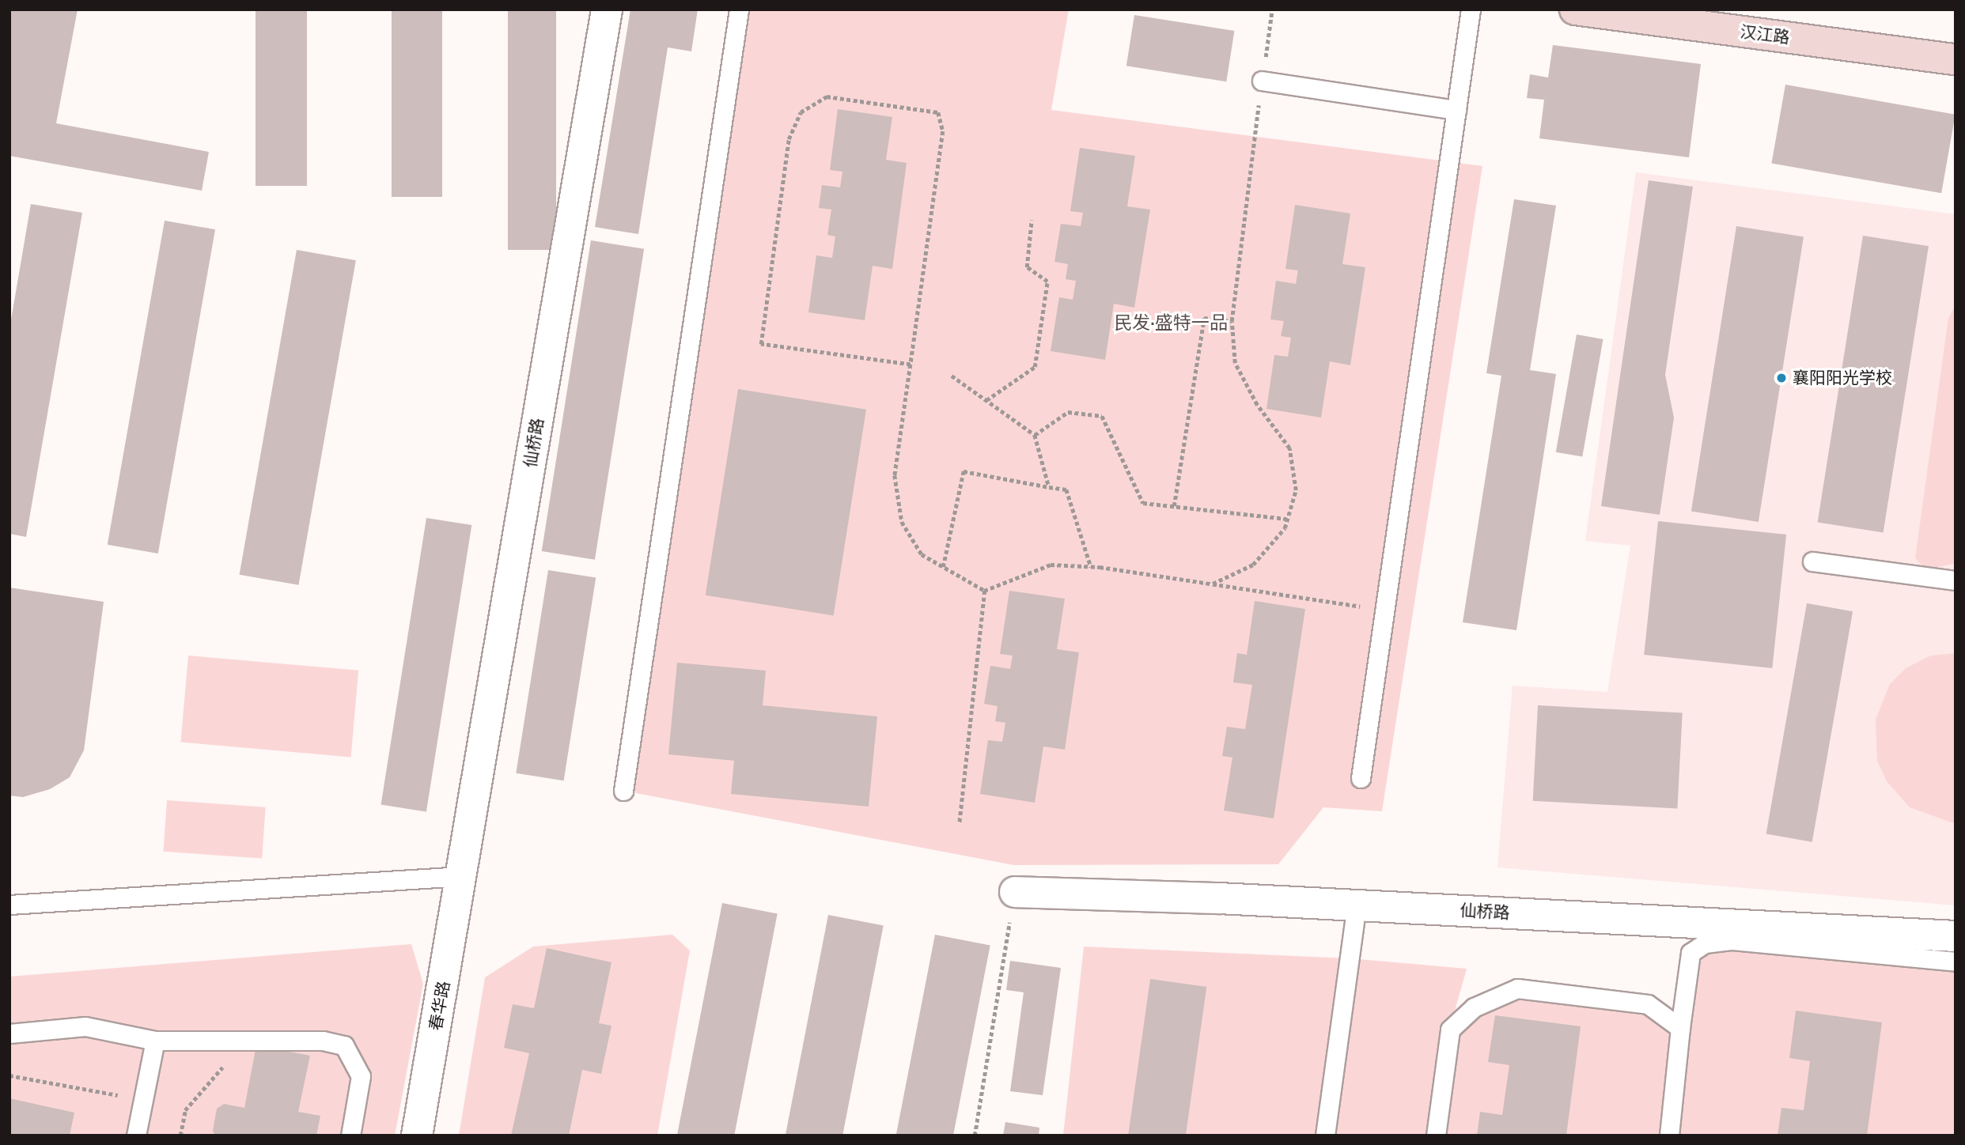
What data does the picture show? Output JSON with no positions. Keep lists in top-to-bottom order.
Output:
{
  "streets": {
    "main road": ["汉江路"],
    "street": ["仙桥路", "春华路"]
  },
  "crossings": [
    ["仙桥路", "春华路"]
  ],
  "districts": ["民发·盛特一品"],
  "places": ["襄阳阳光学校"]
}
